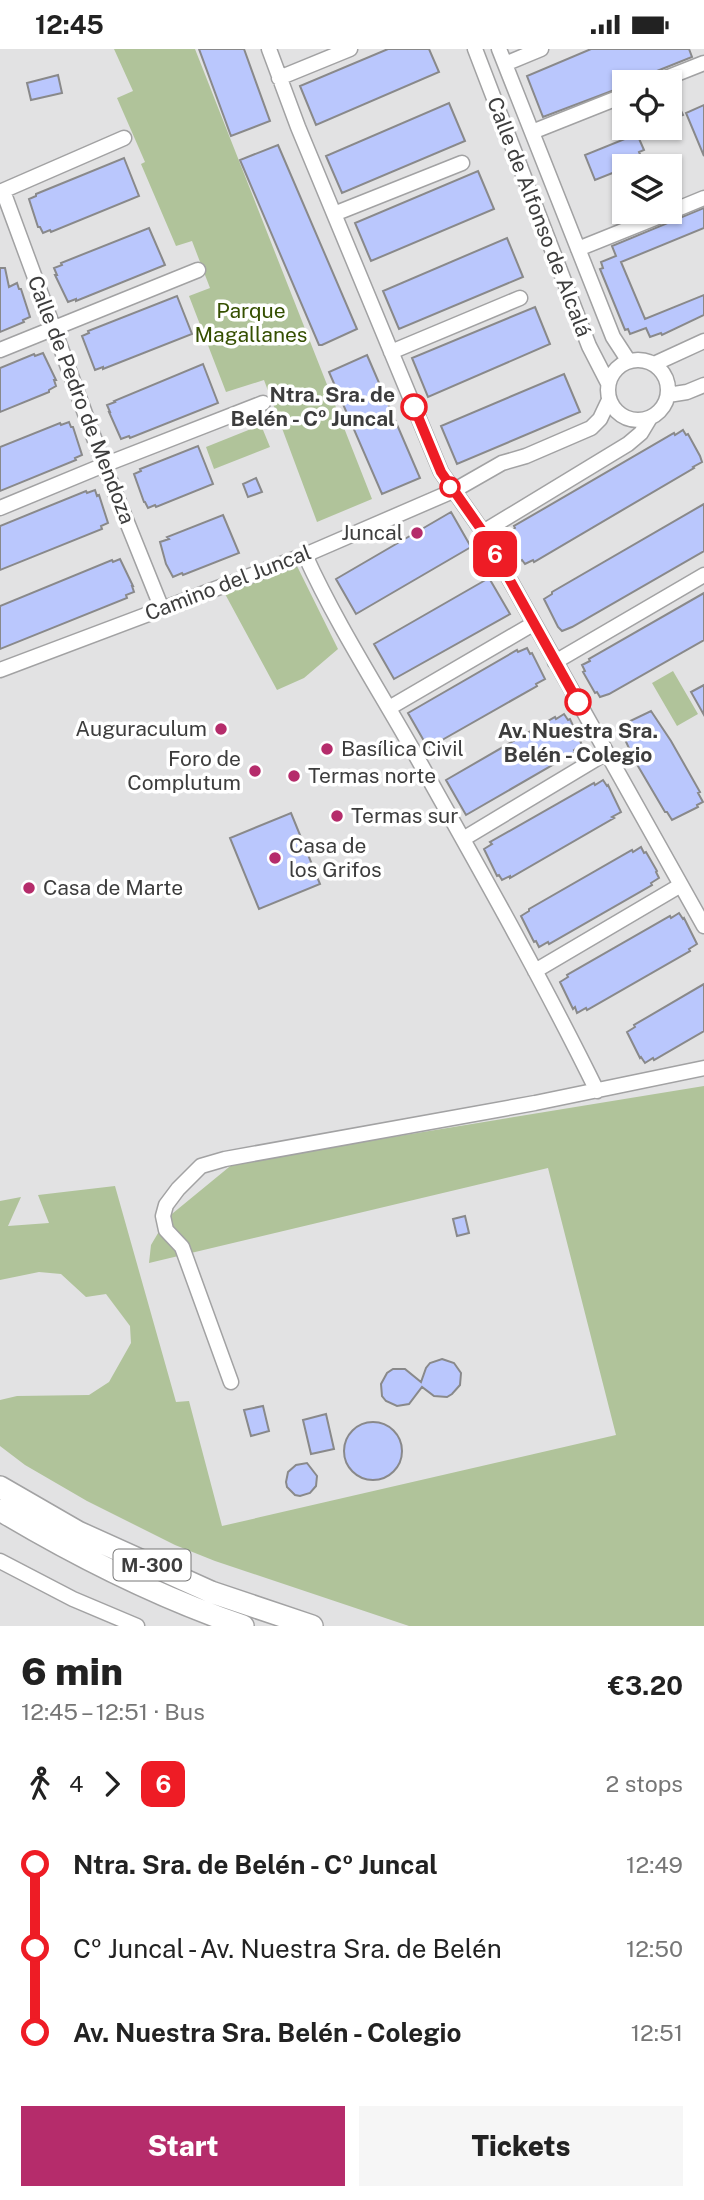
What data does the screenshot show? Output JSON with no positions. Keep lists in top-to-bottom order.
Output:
{
  "streets": {
    "main road": ["M-300"],
    "street": ["Calle de Alfonso de Alcalá", "Calle de Pedro de Mendoza", "Camino del Juncal"]
  },
  "crossings": [
    ["Calle de Alfonso de Alcalá", "Camino del Juncal"],
    ["Calle de Pedro de Mendoza", "Camino del Juncal"]
  ],
  "parks": ["Parque Magallanes"],
  "places": [
    "Ntra. Sra. de Belén - Cº Juncal",
    "Juncal",
    "Av. Nuestra Sra. Belén - Colegio",
    "Auguraculum",
    "Basílica Civil",
    "Foro de Complutum",
    "Termas norte",
    "Termas sur",
    "Casa de los Grifos",
    "Casa de Marte"
  ],
  "lines": ["bus line 6"],
  "page": {
    "status": "12:45",
    "on_map": "6",
    "heading": ["6 min", "12:45 – 12:51 · Bus", "€3.20"],
    "legs": ["4", "6", "2 stops"],
    "list": [
      {
        "name": "Ntra. Sra. de Belén - Cº Juncal",
        "value": "12:49"
      },
      {
        "name": "Cº Juncal - Av. Nuestra Sra. de Belén",
        "value": "12:50"
      },
      {
        "name": "Av. Nuestra Sra. Belén - Colegio",
        "value": "12:51"
      }
    ],
    "buttons": ["Start", "Tickets"]
  }
}
